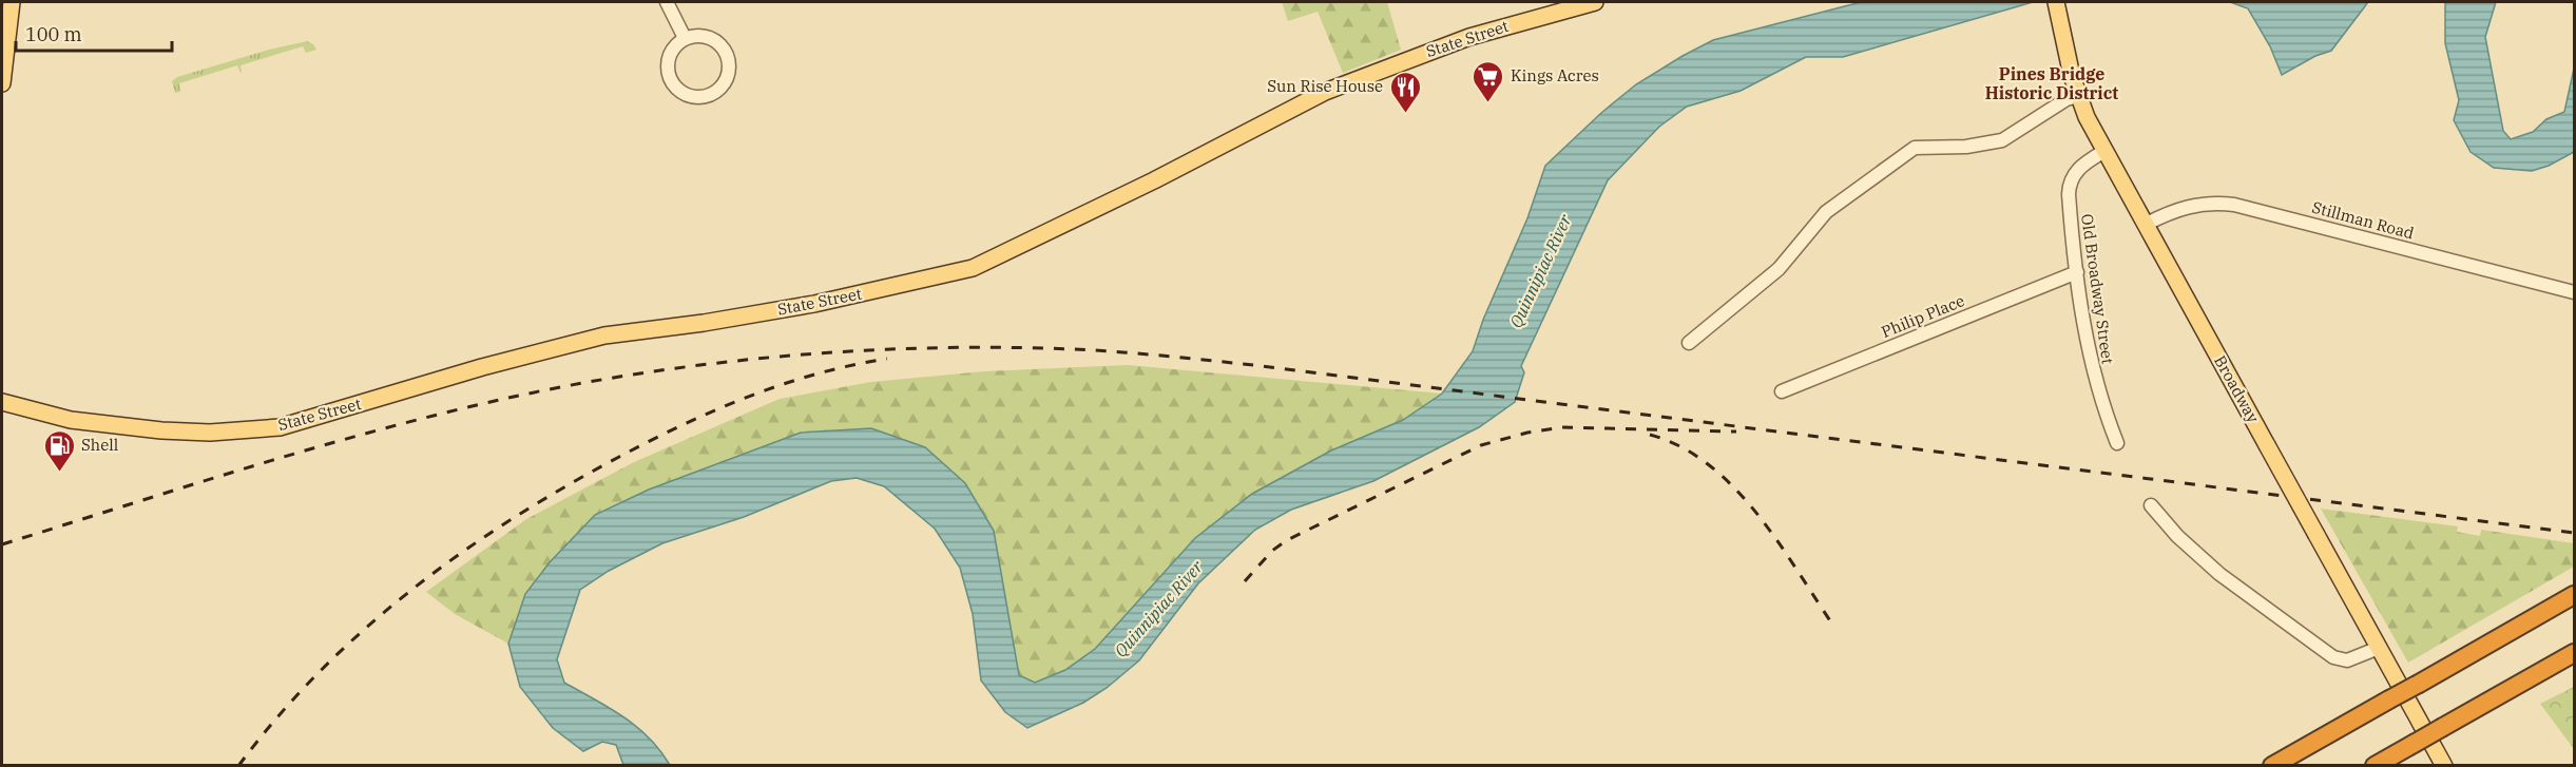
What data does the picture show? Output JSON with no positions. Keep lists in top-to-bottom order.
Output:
{
  "streets": {
    "main road": ["State Street", "Broadway"],
    "street": ["Stillman Road", "Old Broadway Street", "Philip Place"]
  },
  "crossings": [
    ["Stillman Road", "Broadway"],
    ["Old Broadway Street", "Philip Place"],
    ["Old Broadway Street", "Broadway"]
  ],
  "districts": ["Pines Bridge Historic District"],
  "water": ["Quinnipiac River"],
  "places": {
    "supermarket": ["Kings Acres"],
    "restaurant": ["Sun Rise House"],
    "fuel station": ["Shell"]
  },
  "scale_bar": "100 m"
}
